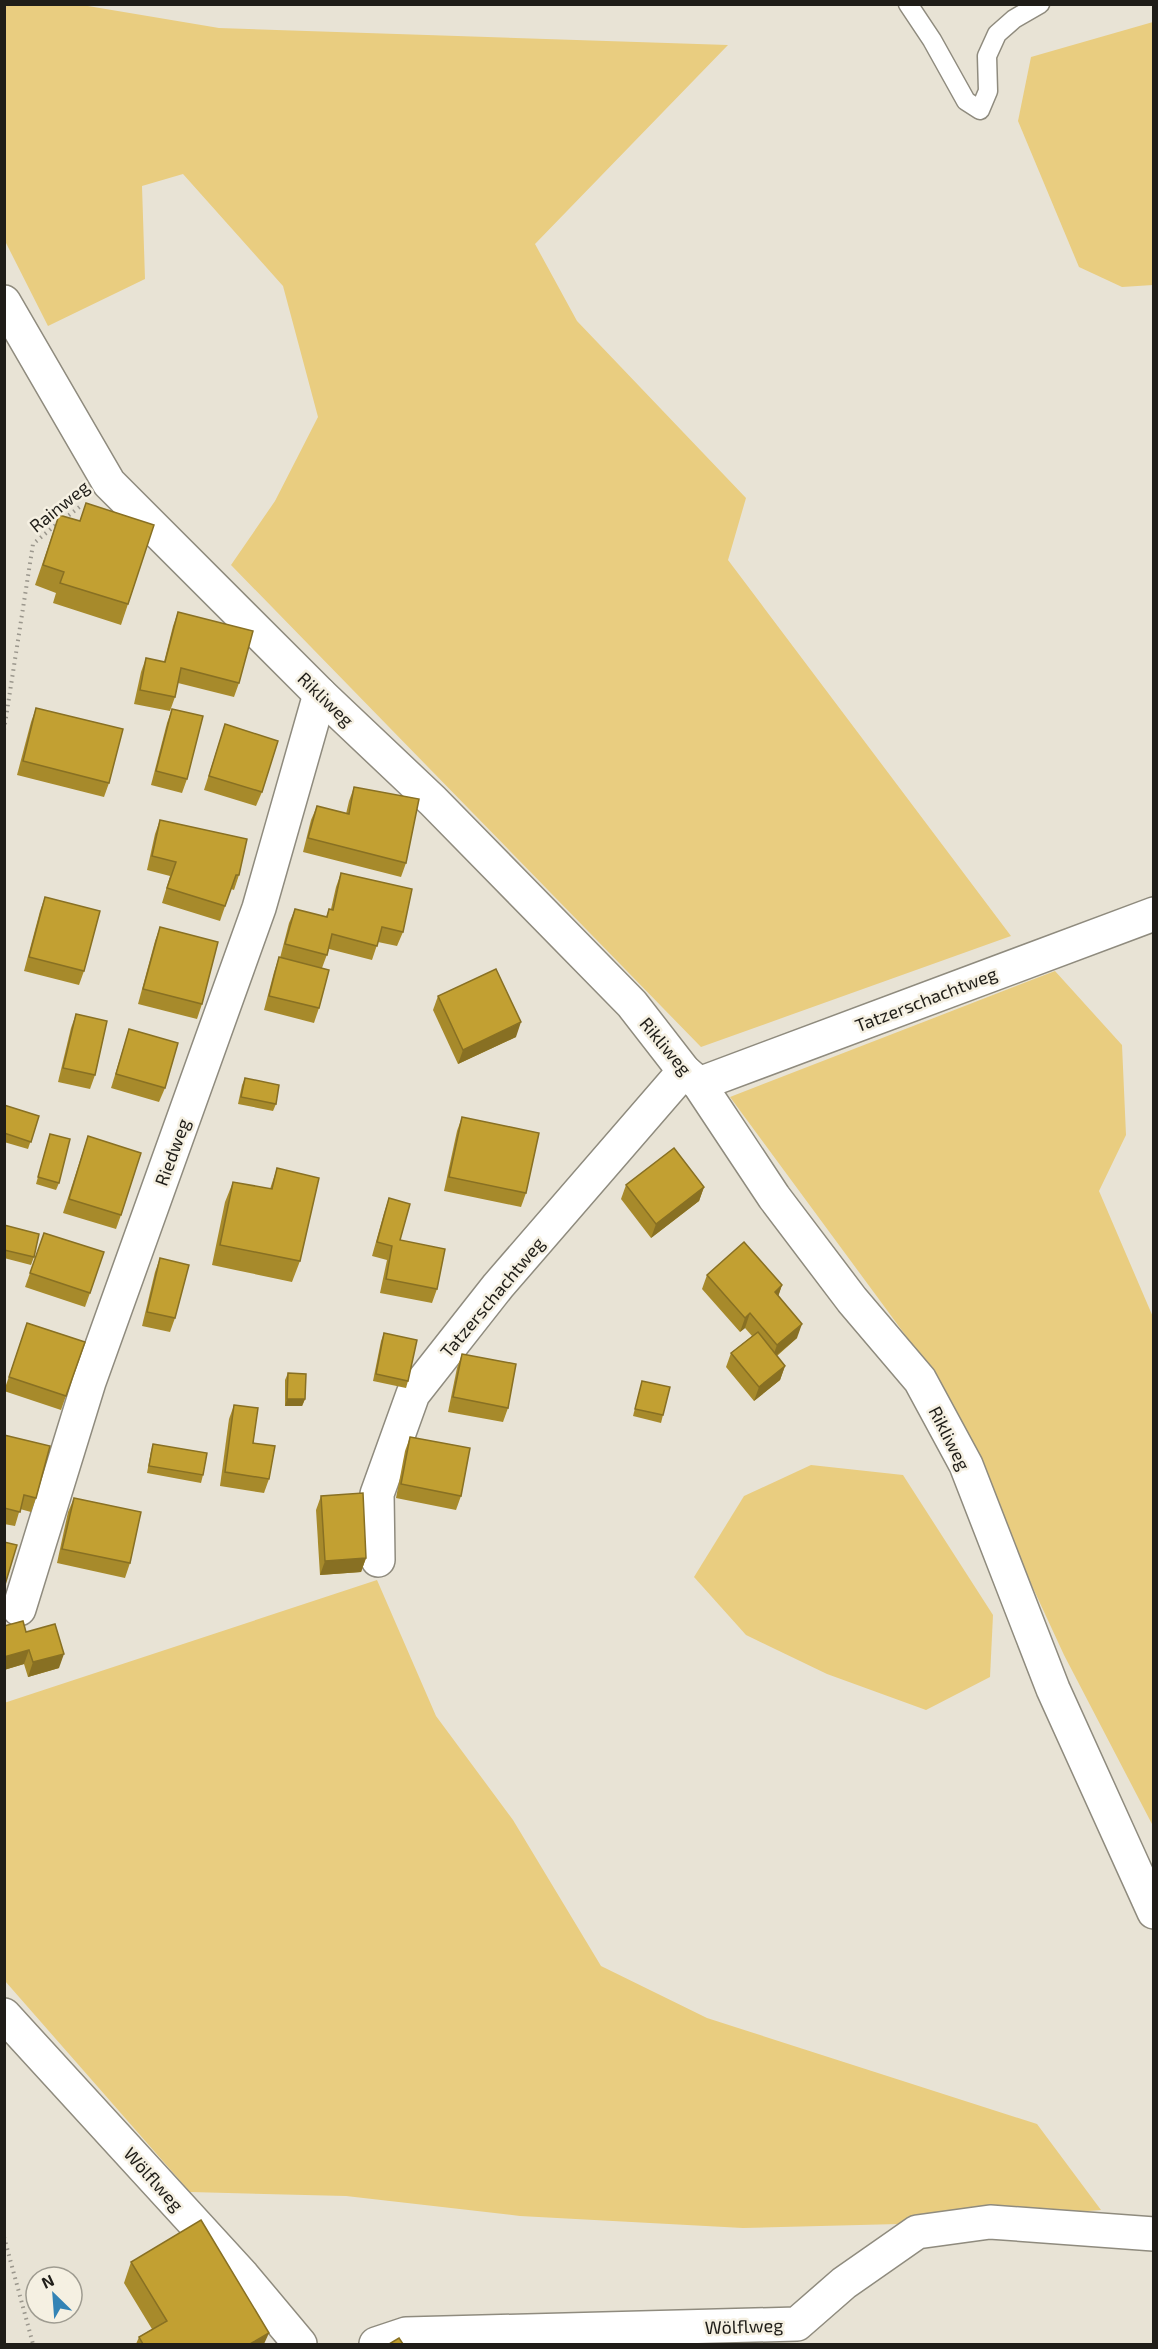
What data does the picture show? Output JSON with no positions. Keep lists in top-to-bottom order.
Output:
{
  "streets": {
    "street": [
      "Rikliweg",
      "Tatzerschachtweg",
      "Riedweg",
      "Wölflweg"
    ],
    "path": ["Rainweg"]
  },
  "crossings": [
    ["Rainweg", "Rikliweg"],
    ["Rikliweg", "Tatzerschachtweg"],
    ["Rikliweg", "Riedweg"]
  ],
  "north": "top left"
}
